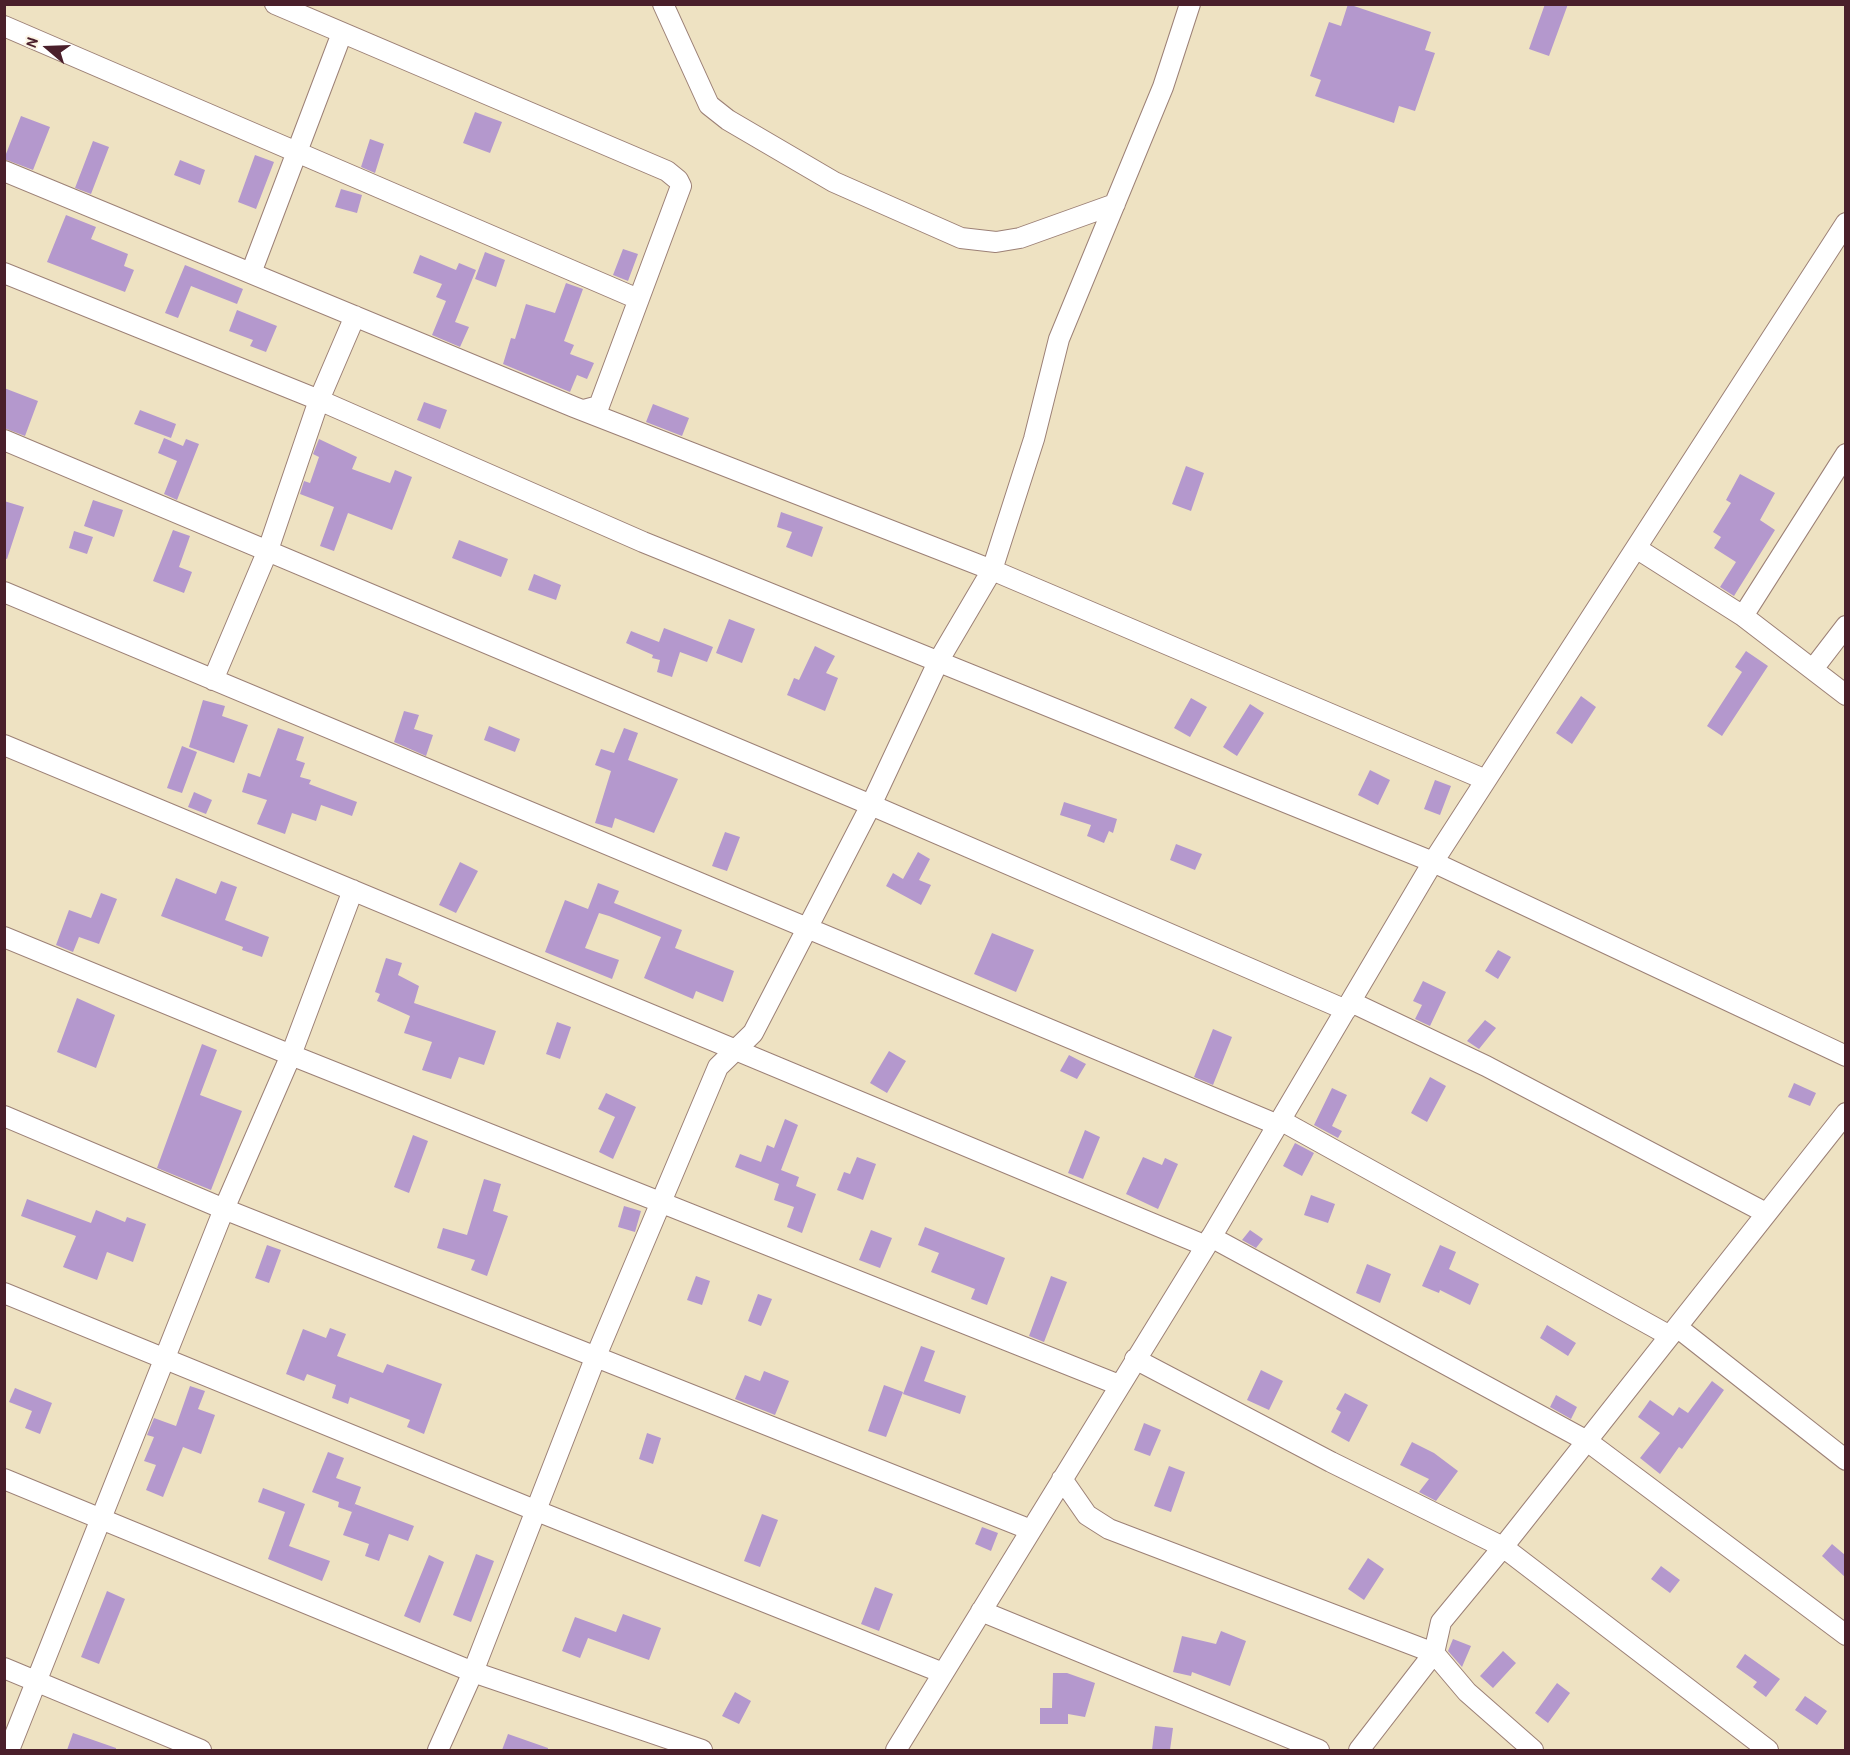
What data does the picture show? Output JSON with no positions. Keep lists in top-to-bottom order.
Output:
{
  "north": "left"
}
